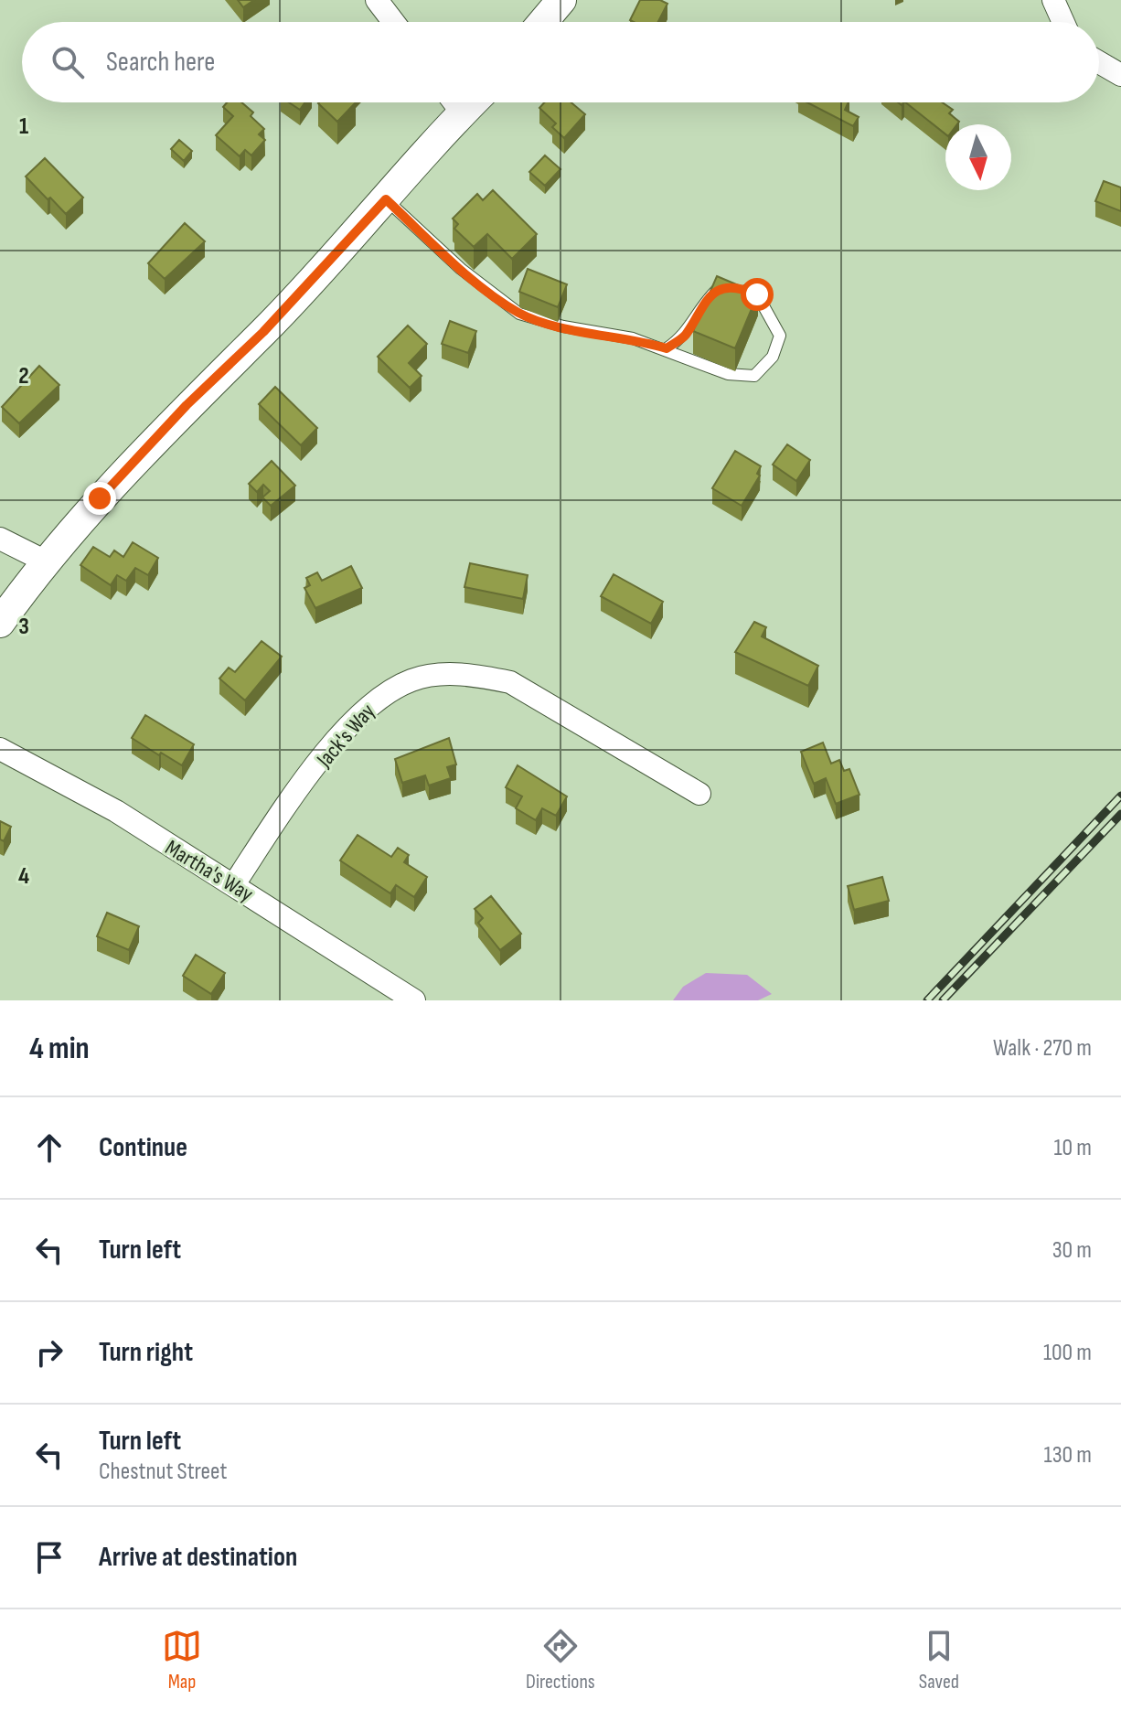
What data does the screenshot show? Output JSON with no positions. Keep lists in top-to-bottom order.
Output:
{
  "streets": {
    "street": ["Jack's Way", "Martha's Way"]
  },
  "crossings": [
    ["Jack's Way", "Martha's Way"]
  ],
  "north": "bottom",
  "page": {
    "search": "Search here",
    "heading": ["4 min", "Walk · 270 m"],
    "list": [
      ["Continue", "10 m"],
      ["Turn left", "30 m"],
      ["Turn right", "100 m"],
      ["Turn left", "Chestnut Street", "130 m"],
      "Arrive at destination"
    ],
    "nav": ["Map", "Directions", "Saved"]
  },
  "grid": {
    "rows": [
      "1",
      "2",
      "3",
      "4"
    ]
  }
}
